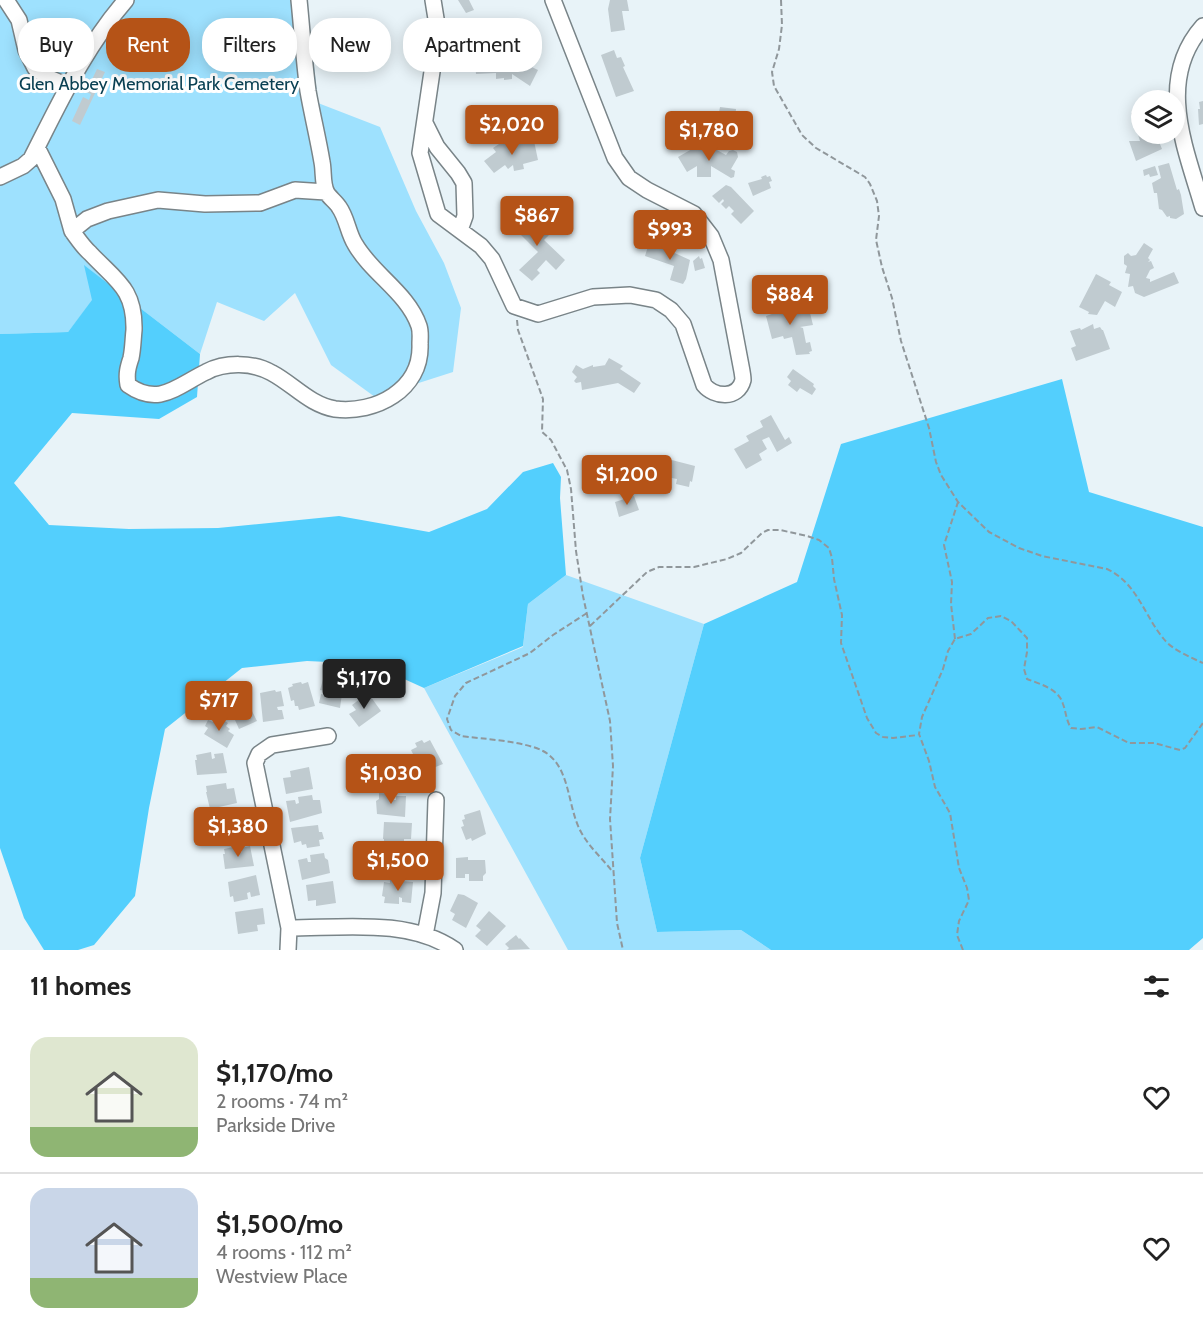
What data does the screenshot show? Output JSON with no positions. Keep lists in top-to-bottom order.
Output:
{
  "parks": ["Glen Abbey Memorial Park Cemetery"],
  "page": {
    "chip": [
      "Buy",
      "Rent",
      "Filters",
      "New",
      "Apartment"
    ],
    "price": [
      "$2,020",
      "$1,780",
      "$867",
      "$993",
      "$884",
      "$1,200",
      "$1,170",
      "$717",
      "$1,030",
      "$1,380",
      "$1,500"
    ],
    "heading": "11 homes",
    "list": [
      {
        "name": "$1,170/mo",
        "note": "2 rooms · 74 m² · Parkside Drive"
      },
      {
        "name": "$1,500/mo",
        "note": "4 rooms · 112 m² · Westview Place"
      }
    ]
  }
}
